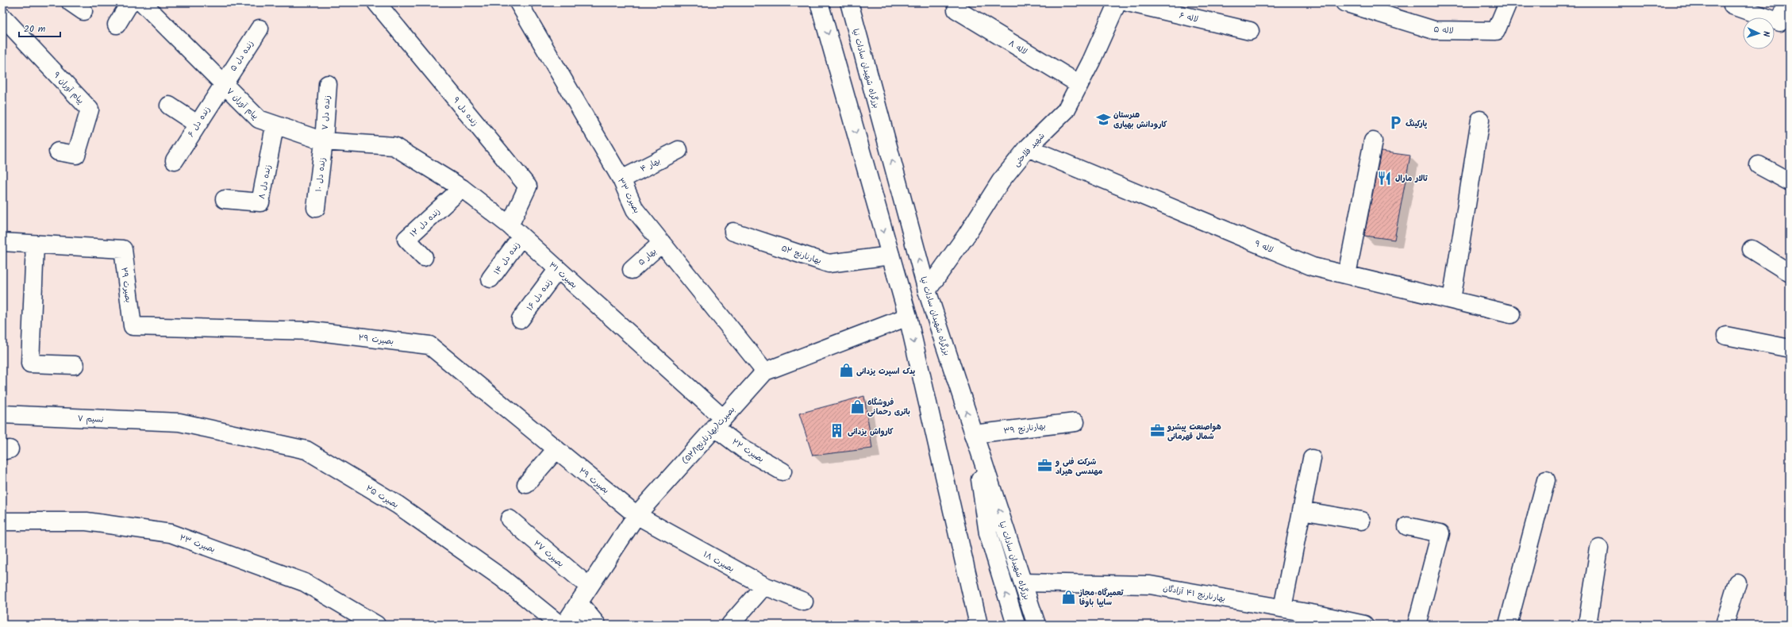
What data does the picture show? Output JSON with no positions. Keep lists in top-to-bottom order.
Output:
{
  "streets": {
    "main road": [
      "لاله ۶",
      "لاله ۵",
      "لاله ۸",
      "زنده دل ۵",
      "بزرگراه شهیدان سادات نیا",
      "پیام آوران ۹",
      "پیام آوران ۷",
      "زنده دل ۹",
      "زنده دل ۷",
      "زنده دل ۶",
      "شهید فلاحتی",
      "بهار ۴",
      "زنده دل ۱۰",
      "زنده دل ۸",
      "بصیرت ۳۳",
      "زنده دل ۱۲",
      "لاله ۹",
      "بهارنارنج ۵۲",
      "بهار ۵",
      "زنده دل ۱۴",
      "بصیرت ۳۱",
      "بصیرت ۲۹",
      "زنده دل ۱۶",
      "نسیم ۷",
      "بهارنارنج ۳۹",
      "بصیرت(بهارنارنج۵۲/۱)",
      "بصیرت ۲۲",
      "بصیرت ۲۵",
      "بصیرت ۲۳",
      "بصیرت ۲۷",
      "بصیرت ۱۸",
      "بهارنارنج ۴۱ آزادگان"
    ]
  },
  "crossings": [
    ["لاله ۸", "شهید فلاحتی"],
    ["زنده دل ۵", "پیام آوران ۷"],
    ["زنده دل ۵", "زنده دل ۶"],
    ["بزرگراه شهیدان سادات نیا", "شهید فلاحتی"],
    ["بزرگراه شهیدان سادات نیا", "بهارنارنج ۳۹"],
    ["بزرگراه شهیدان سادات نیا", "بهارنارنج ۴۱ آزادگان"],
    ["پیام آوران ۷", "زنده دل ۷"],
    ["پیام آوران ۷", "زنده دل ۶"],
    ["پیام آوران ۷", "زنده دل ۱۰"],
    ["پیام آوران ۷", "زنده دل ۸"],
    ["پیام آوران ۷", "بصیرت ۳۱"],
    ["زنده دل ۹", "زنده دل ۱۴"],
    ["زنده دل ۹", "بصیرت ۳۱"],
    ["زنده دل ۷", "زنده دل ۱۰"],
    ["شهید فلاحتی", "لاله ۹"],
    ["بهار ۴", "بصیرت ۳۳"],
    ["بصیرت ۳۳", "بهار ۵"],
    ["بصیرت ۳۳", "بصیرت(بهارنارنج۵۲/۱)"],
    ["زنده دل ۱۲", "بصیرت ۳۱"],
    ["زنده دل ۱۴", "بصیرت ۳۱"],
    ["بصیرت ۳۱", "زنده دل ۱۶"],
    ["بصیرت ۳۱", "بصیرت(بهارنارنج۵۲/۱)"],
    ["بصیرت ۳۱", "بصیرت ۲۲"],
    ["بصیرت ۲۹", "بصیرت(بهارنارنج۵۲/۱)"],
    ["بصیرت ۲۹", "بصیرت ۱۸"],
    ["نسیم ۷", "بصیرت ۲۵"],
    ["بصیرت(بهارنارنج۵۲/۱)", "بصیرت ۲۲"],
    ["بصیرت(بهارنارنج۵۲/۱)", "بصیرت ۲۷"],
    ["بصیرت(بهارنارنج۵۲/۱)", "بصیرت ۱۸"]
  ],
  "places": {
    "school or university": ["هنرستان کارودانش بهیاری"],
    "parking": ["پارکینگ"],
    "restaurant": ["تالار مارال"],
    "shop": ["یدک اسپرت یزدانی", "فروشگاه باتری رحمانی", "تعمیرگاه مجاز سایپا باوفا"],
    "building": ["کارواش یزدانی"],
    "office": ["هواصنعت پیشرو شمال قهرمانی", "شرکت فنی و مهندسی هیراد"]
  },
  "scale_bar": "20 m",
  "north": "right"
}
